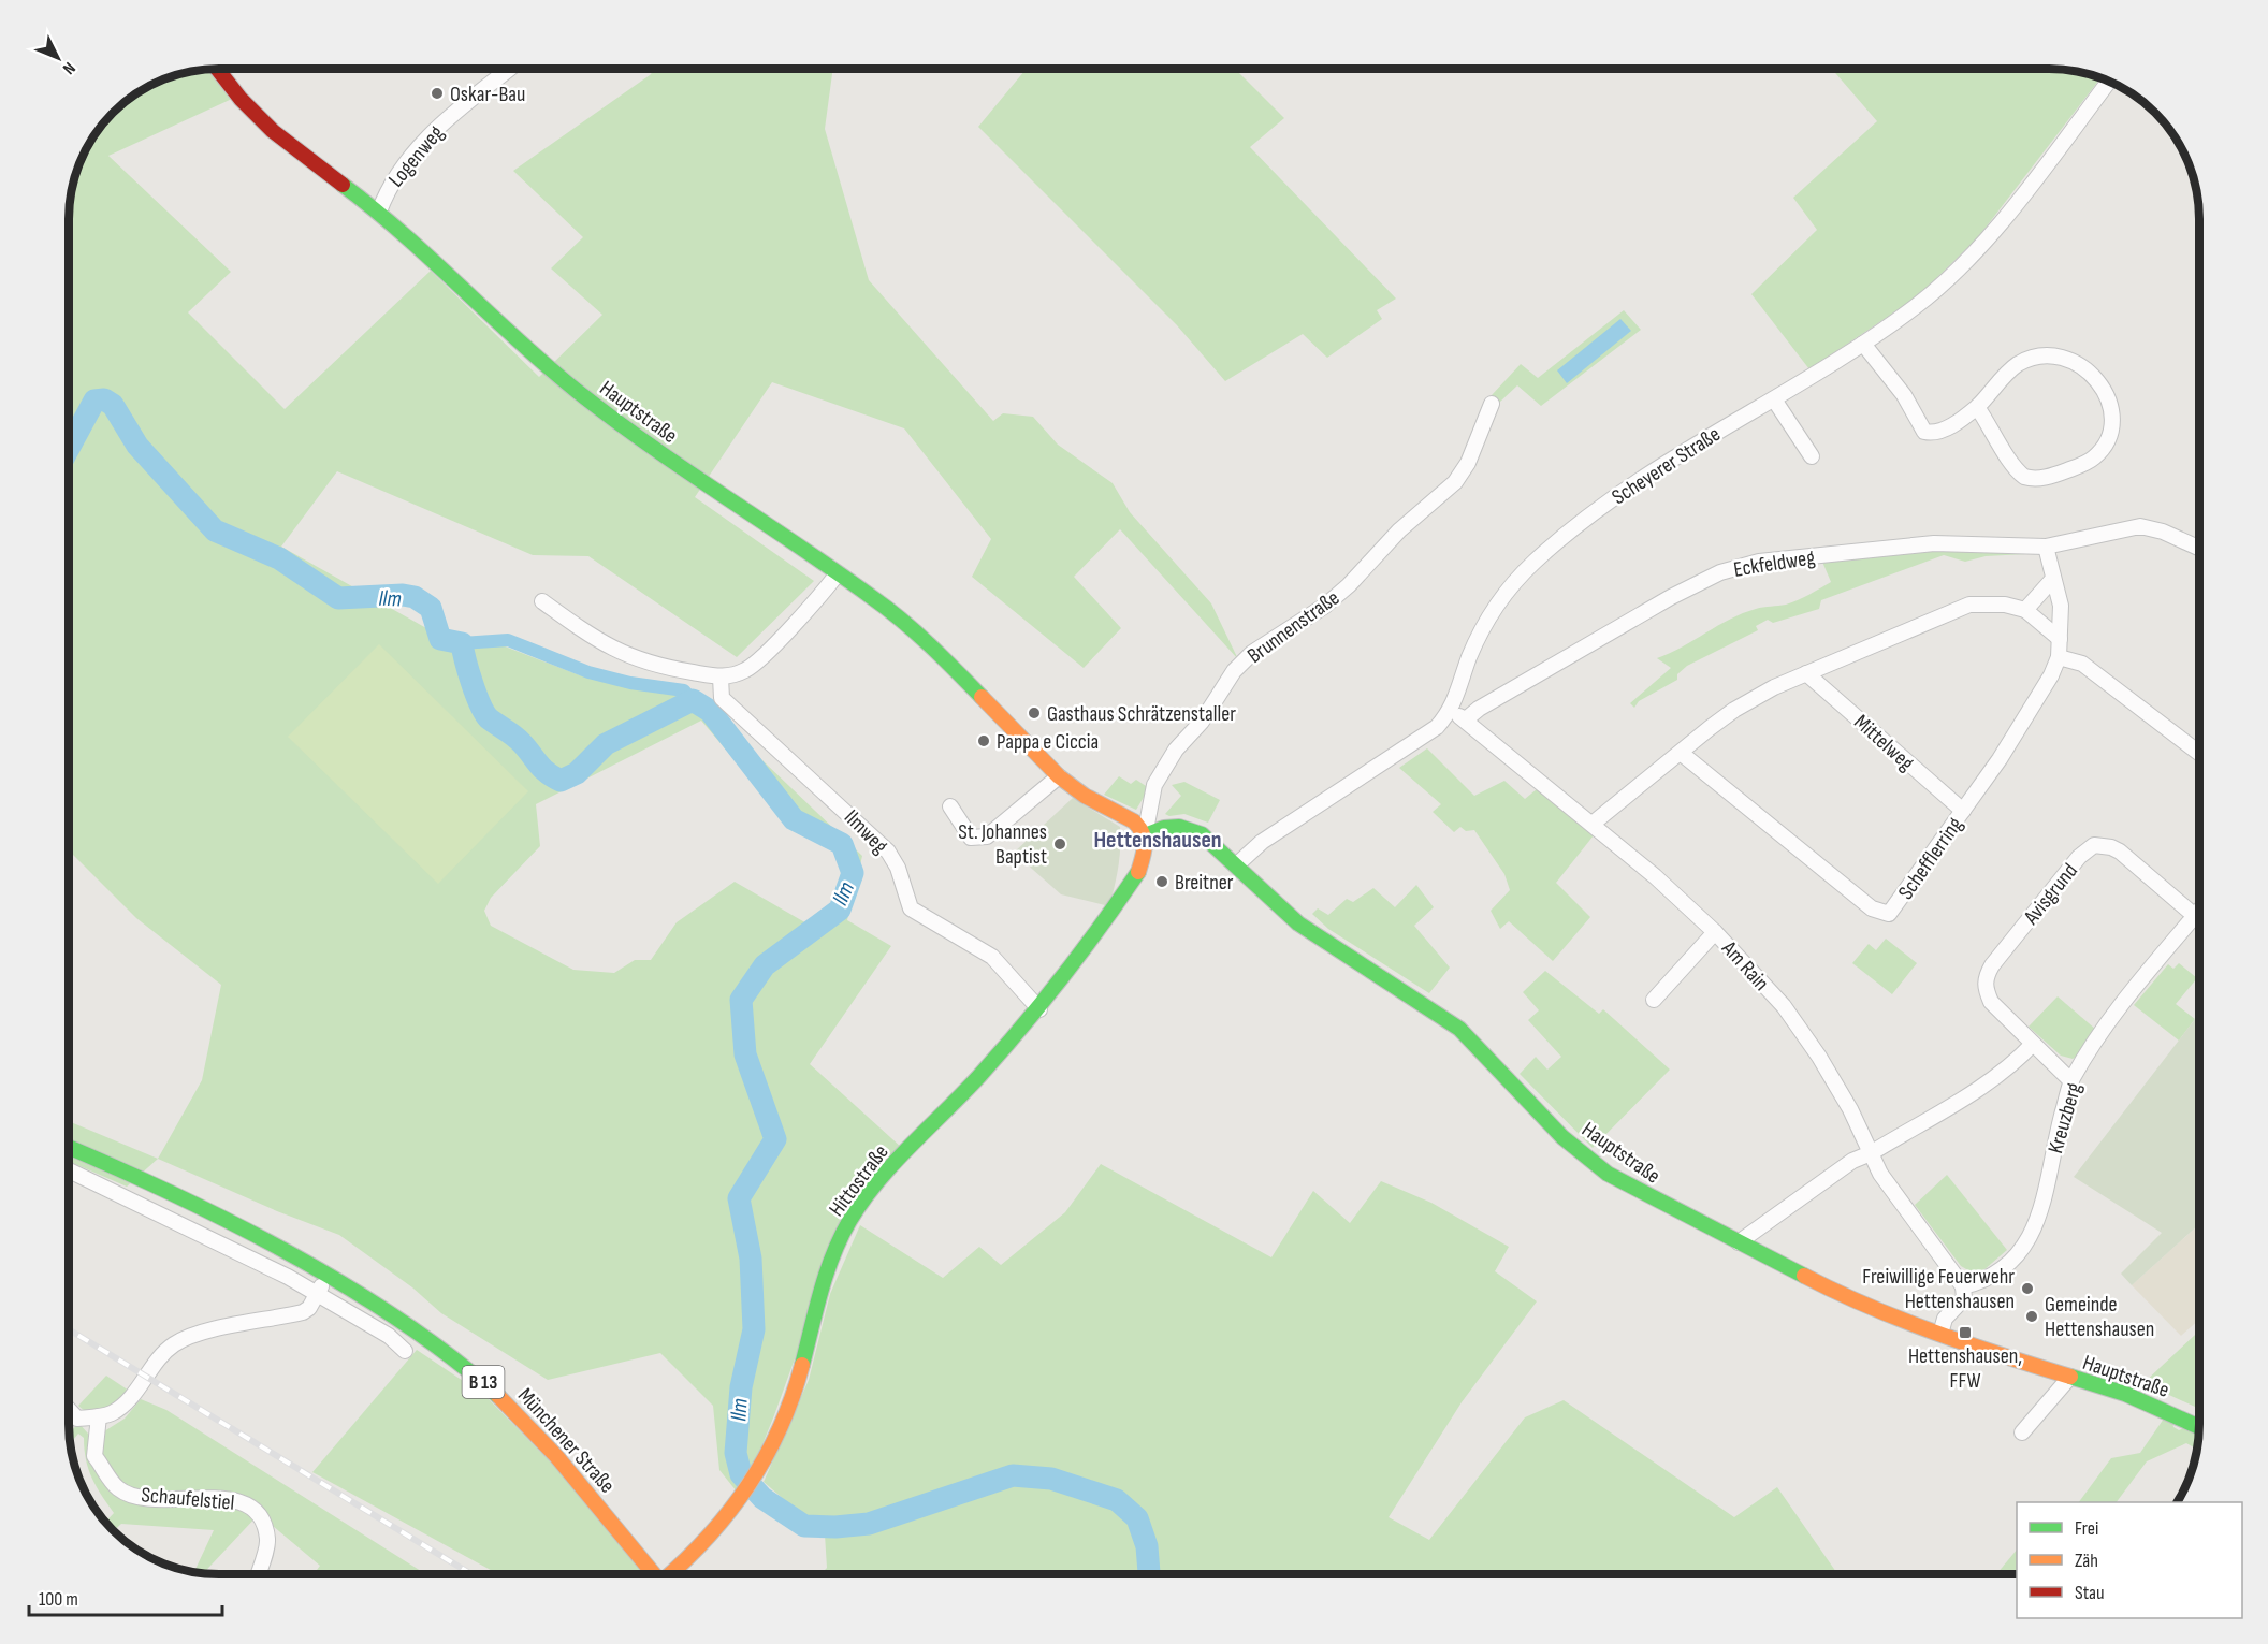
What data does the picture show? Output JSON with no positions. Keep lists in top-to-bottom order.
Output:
{
  "streets": {
    "street": [
      "Logenweg",
      "Hauptstraße",
      "Scheyerer Straße",
      "Eckfeldweg",
      "Brunnenstraße",
      "Mittelweg",
      "Ilmweg",
      "Schefflerring",
      "Avisgrund",
      "Am Rain",
      "Kreuzberg",
      "Hittostraße",
      "B 13",
      "Münchener Straße",
      "Schaufelstiel"
    ]
  },
  "crossings": [
    ["Logenweg", "Hauptstraße"],
    ["Hauptstraße", "Scheyerer Straße"],
    ["Hauptstraße", "Brunnenstraße"],
    ["Hauptstraße", "Hittostraße"],
    ["Scheyerer Straße", "Am Rain"],
    ["Eckfeldweg", "Schefflerring"],
    ["Eckfeldweg", "Am Rain"],
    ["Brunnenstraße", "Hittostraße"],
    ["Mittelweg", "Schefflerring"],
    ["Ilmweg", "Hittostraße"],
    ["Avisgrund", "Kreuzberg"],
    ["Am Rain", "Kreuzberg"],
    ["B 13", "Münchener Straße"]
  ],
  "districts": ["Hettenshausen"],
  "water": ["Ilm"],
  "places": {
    "other": [
      "Oskar-Bau",
      "Gasthaus Schrätzenstaller",
      "Pappa e Ciccia",
      "St. Johannes Baptist",
      "Breitner",
      "Freiwillige Feuerwehr Hettenshausen",
      "Gemeinde Hettenshausen"
    ],
    "transit": ["Hettenshausen, FFW"]
  },
  "legend": ["Frei", "Zäh", "Stau"],
  "scale_bar": "100 m",
  "north": "bottom right"
}
